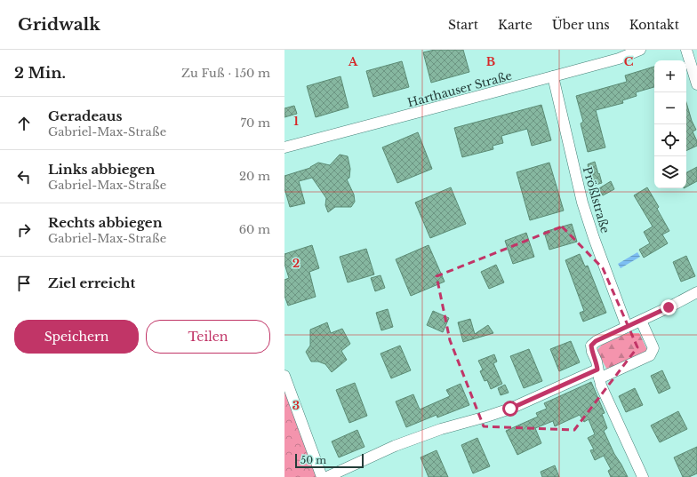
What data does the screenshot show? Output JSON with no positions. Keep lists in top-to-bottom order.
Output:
{
  "streets": {
    "street": ["Harthauser Straße", "Prößlstraße"]
  },
  "crossings": [
    ["Harthauser Straße", "Prößlstraße"]
  ],
  "scale_bar": "50 m",
  "page": {
    "header": "Gridwalk",
    "nav": [
      "Start",
      "Karte",
      "Über uns",
      "Kontakt"
    ],
    "heading": ["2 Min.", "Zu Fuß · 150 m"],
    "map_buttons": ["+", "−"],
    "list": [
      ["Geradeaus", "Gabriel-Max-Straße", "70 m"],
      ["Links abbiegen", "Gabriel-Max-Straße", "20 m"],
      ["Rechts abbiegen", "Gabriel-Max-Straße", "60 m"],
      "Ziel erreicht"
    ],
    "buttons": ["Speichern", "Teilen"],
    "scale": "50 m"
  },
  "grid": {
    "columns": ["A", "B", "C"],
    "rows": ["1", "2", "3"]
  }
}
